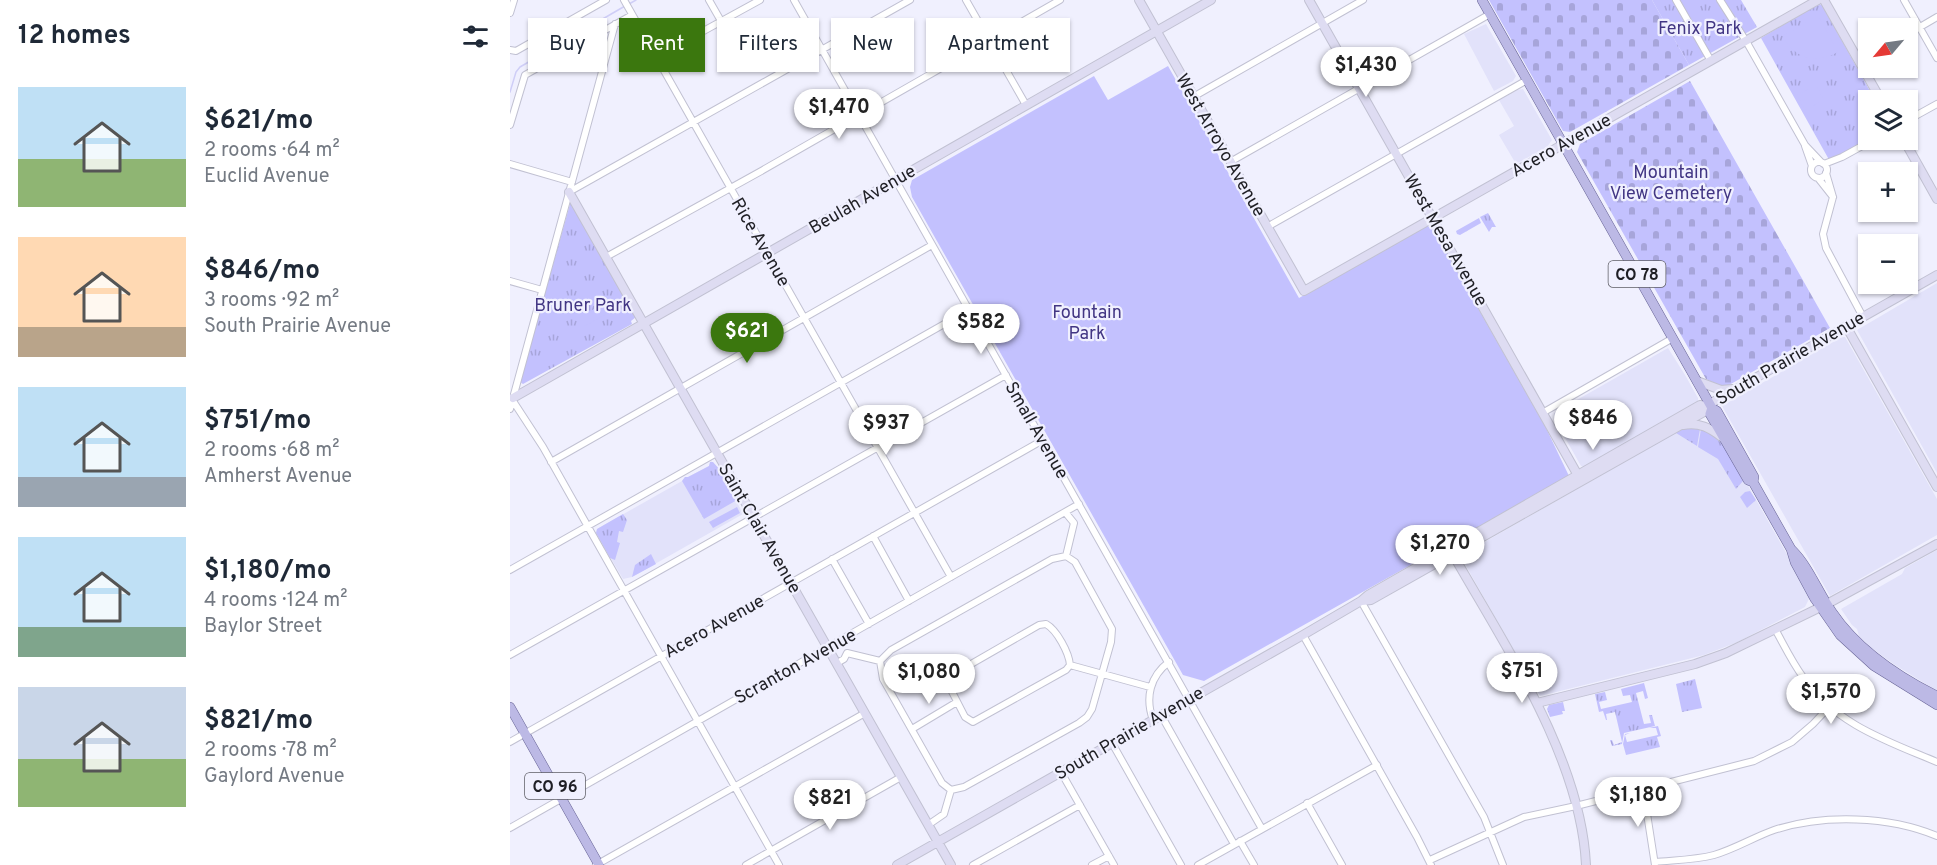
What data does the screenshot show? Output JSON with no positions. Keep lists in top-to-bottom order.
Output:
{
  "streets": {
    "main road": ["CO 78", "CO 96"],
    "street": [
      "West Arroyo Avenue",
      "Acero Avenue",
      "Beulah Avenue",
      "West Mesa Avenue",
      "Rice Avenue",
      "South Prairie Avenue",
      "Small Avenue",
      "Saint Clair Avenue",
      "Scranton Avenue"
    ]
  },
  "crossings": [
    ["West Arroyo Avenue", "Acero Avenue"],
    ["West Arroyo Avenue", "Beulah Avenue"],
    ["Acero Avenue", "West Mesa Avenue"],
    ["Acero Avenue", "Rice Avenue"],
    ["Acero Avenue", "CO 78"],
    ["Acero Avenue", "Small Avenue"],
    ["Acero Avenue", "Saint Clair Avenue"],
    ["Acero Avenue", "CO 96"],
    ["Beulah Avenue", "Rice Avenue"],
    ["Beulah Avenue", "Small Avenue"],
    ["Beulah Avenue", "Saint Clair Avenue"],
    ["West Mesa Avenue", "South Prairie Avenue"],
    ["Rice Avenue", "Scranton Avenue"],
    ["CO 78", "South Prairie Avenue"],
    ["South Prairie Avenue", "Small Avenue"],
    ["South Prairie Avenue", "Saint Clair Avenue"],
    ["Small Avenue", "Scranton Avenue"],
    ["Saint Clair Avenue", "Scranton Avenue"],
    ["Scranton Avenue", "CO 96"]
  ],
  "parks": [
    "Fenix Park",
    "Mountain View Cemetery",
    "Bruner Park",
    "Fountain Park"
  ],
  "north": "bottom left",
  "page": {
    "heading": "12 homes",
    "map_buttons": ["+", "−"],
    "chip": [
      "Buy",
      "Rent",
      "Filters",
      "New",
      "Apartment"
    ],
    "price": [
      "$1,430",
      "$1,470",
      "$582",
      "$621",
      "$846",
      "$937",
      "$1,270",
      "$751",
      "$1,080",
      "$1,570",
      "$1,180",
      "$821"
    ],
    "list": [
      {
        "name": "$621/mo",
        "note": "2 rooms · 64 m² · Euclid Avenue"
      },
      {
        "name": "$846/mo",
        "note": "3 rooms · 92 m² · South Prairie Avenue"
      },
      {
        "name": "$751/mo",
        "note": "2 rooms · 68 m² · Amherst Avenue"
      },
      {
        "name": "$1,180/mo",
        "note": "4 rooms · 124 m² · Baylor Street"
      },
      {
        "name": "$821/mo",
        "note": "2 rooms · 78 m² · Gaylord Avenue"
      }
    ]
  }
}
